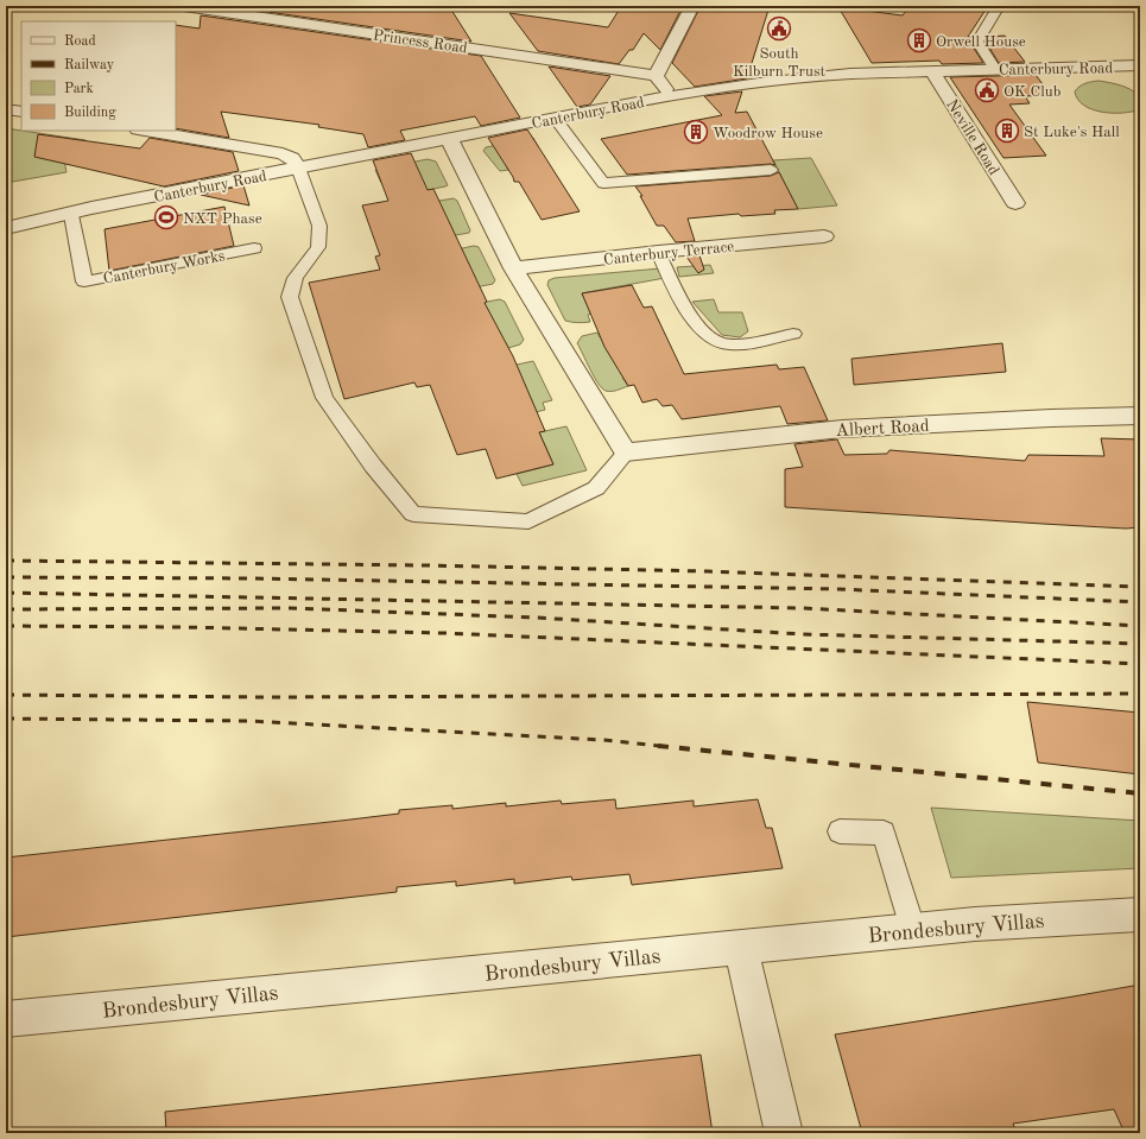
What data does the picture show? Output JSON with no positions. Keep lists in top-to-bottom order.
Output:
{
  "streets": {
    "street": [
      "Princess Road",
      "Canterbury Road",
      "Neville Road",
      "Canterbury Terrace",
      "Albert Road",
      "Brondesbury Villas"
    ],
    "lane": ["Canterbury Works"]
  },
  "crossings": [
    ["Canterbury Road", "Neville Road"],
    ["Canterbury Road", "Canterbury Works"]
  ],
  "places": {
    "public building": ["South Kilburn Trust", "OK Club"],
    "building": ["Orwell House", "St Luke's Hall", "Woodrow House"],
    "sports": ["NXT Phase"]
  },
  "legend": [
    "Road",
    "Railway",
    "Park",
    "Building"
  ]
}
